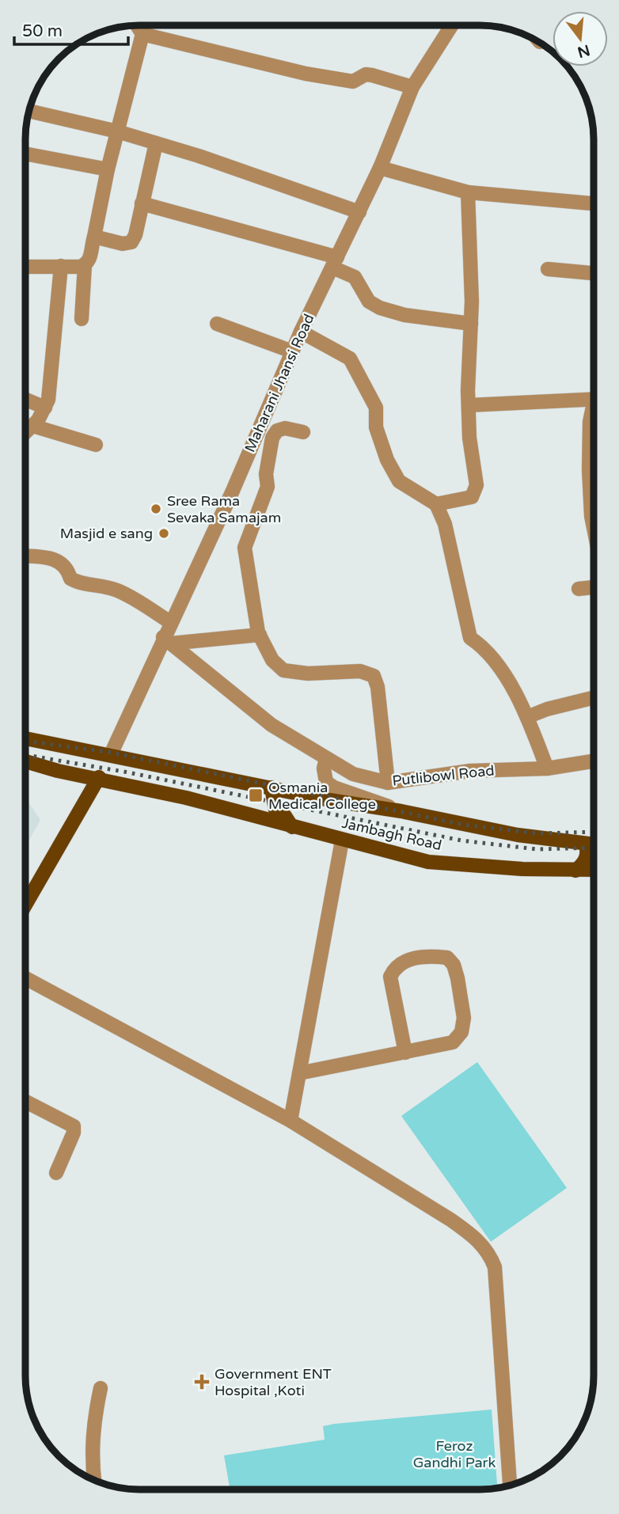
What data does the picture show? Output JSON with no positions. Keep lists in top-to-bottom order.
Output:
{
  "streets": {
    "main road": ["Jambagh Road"],
    "street": ["Maharani Jhansi Road", "Putlibowl Road"]
  },
  "crossings": [
    ["Maharani Jhansi Road", "Putlibowl Road"]
  ],
  "parks": ["Feroz Gandhi Park"],
  "places": {
    "other": ["Sree Rama Sevaka Samajam", "Masjid e sang"],
    "transit": ["Osmania Medical College"],
    "health": ["Government ENT Hospital ,Koti"]
  },
  "scale_bar": "50 m",
  "north": "bottom"
}
